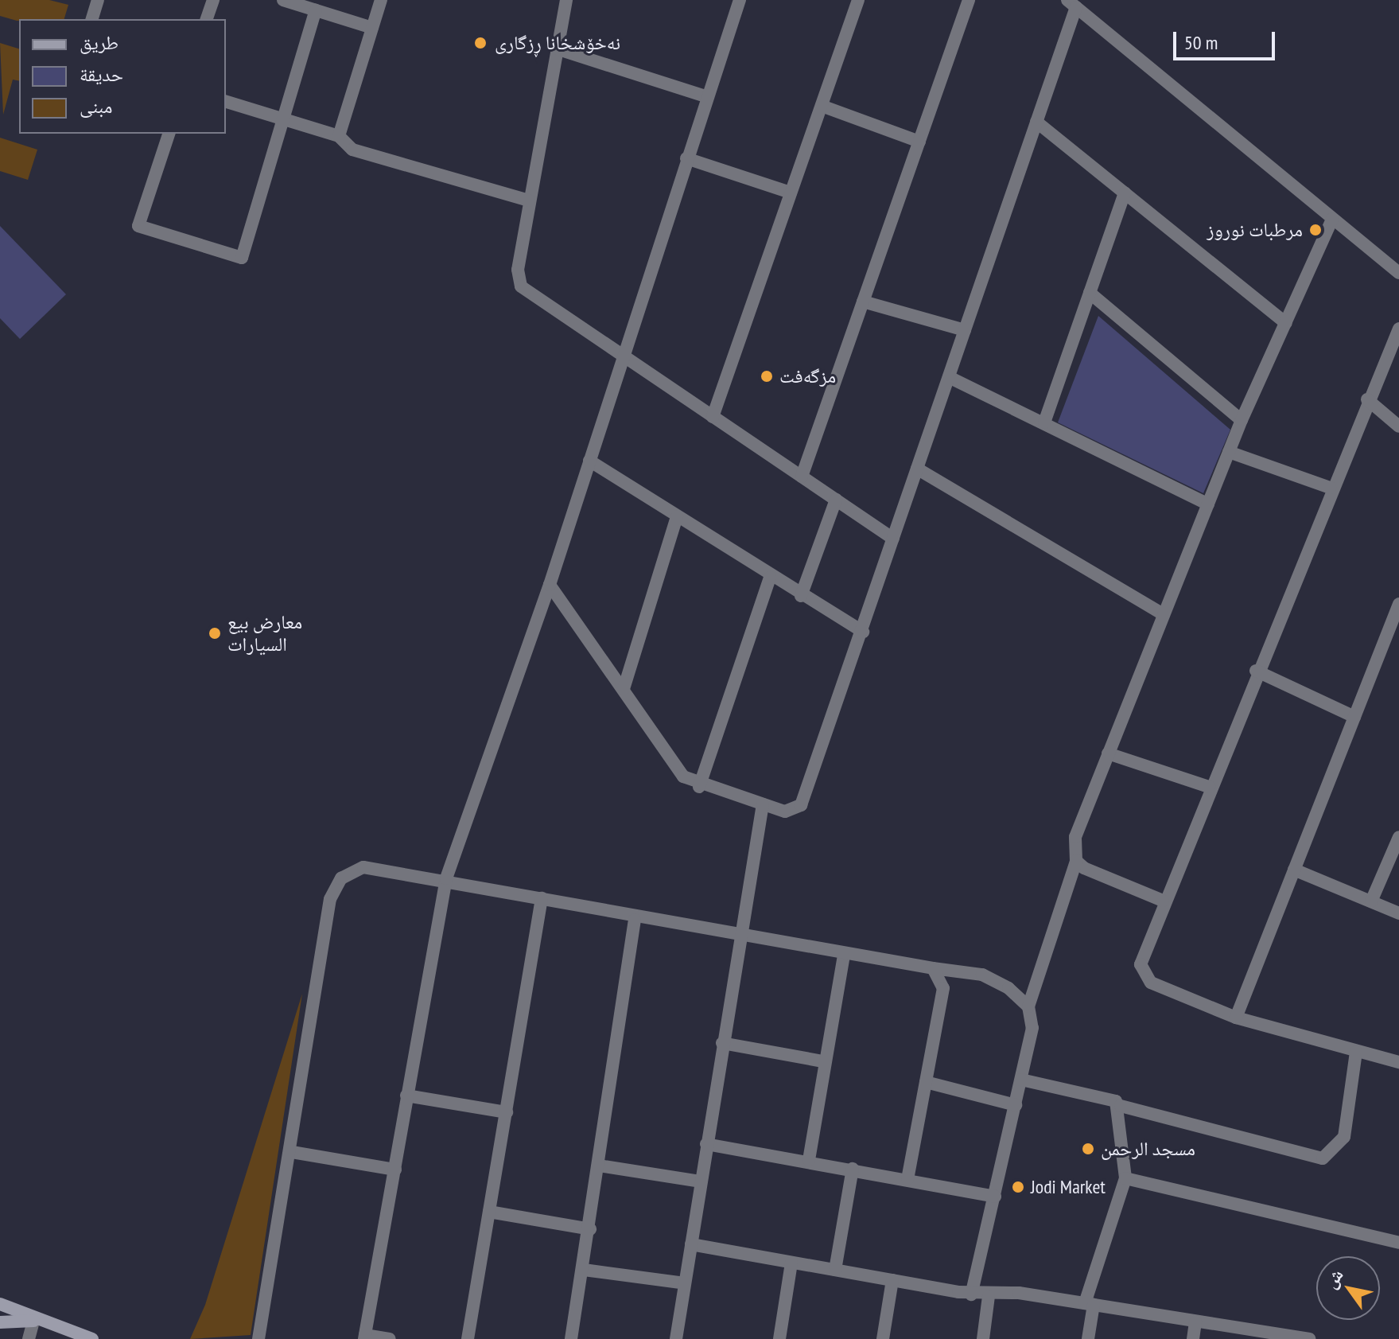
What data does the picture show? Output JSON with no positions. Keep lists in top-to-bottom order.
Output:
{
  "places": [
    "نەخۆشخانا ڕزگاری",
    "مرطبات نوروز",
    "مزگەفت",
    "معارض بيع السيارات",
    "مسجد الرحمن",
    "Jodi Market"
  ],
  "legend": ["طريق", "حديقة", "مبنى"],
  "scale_bar": "50 m",
  "north": "top left"
}
